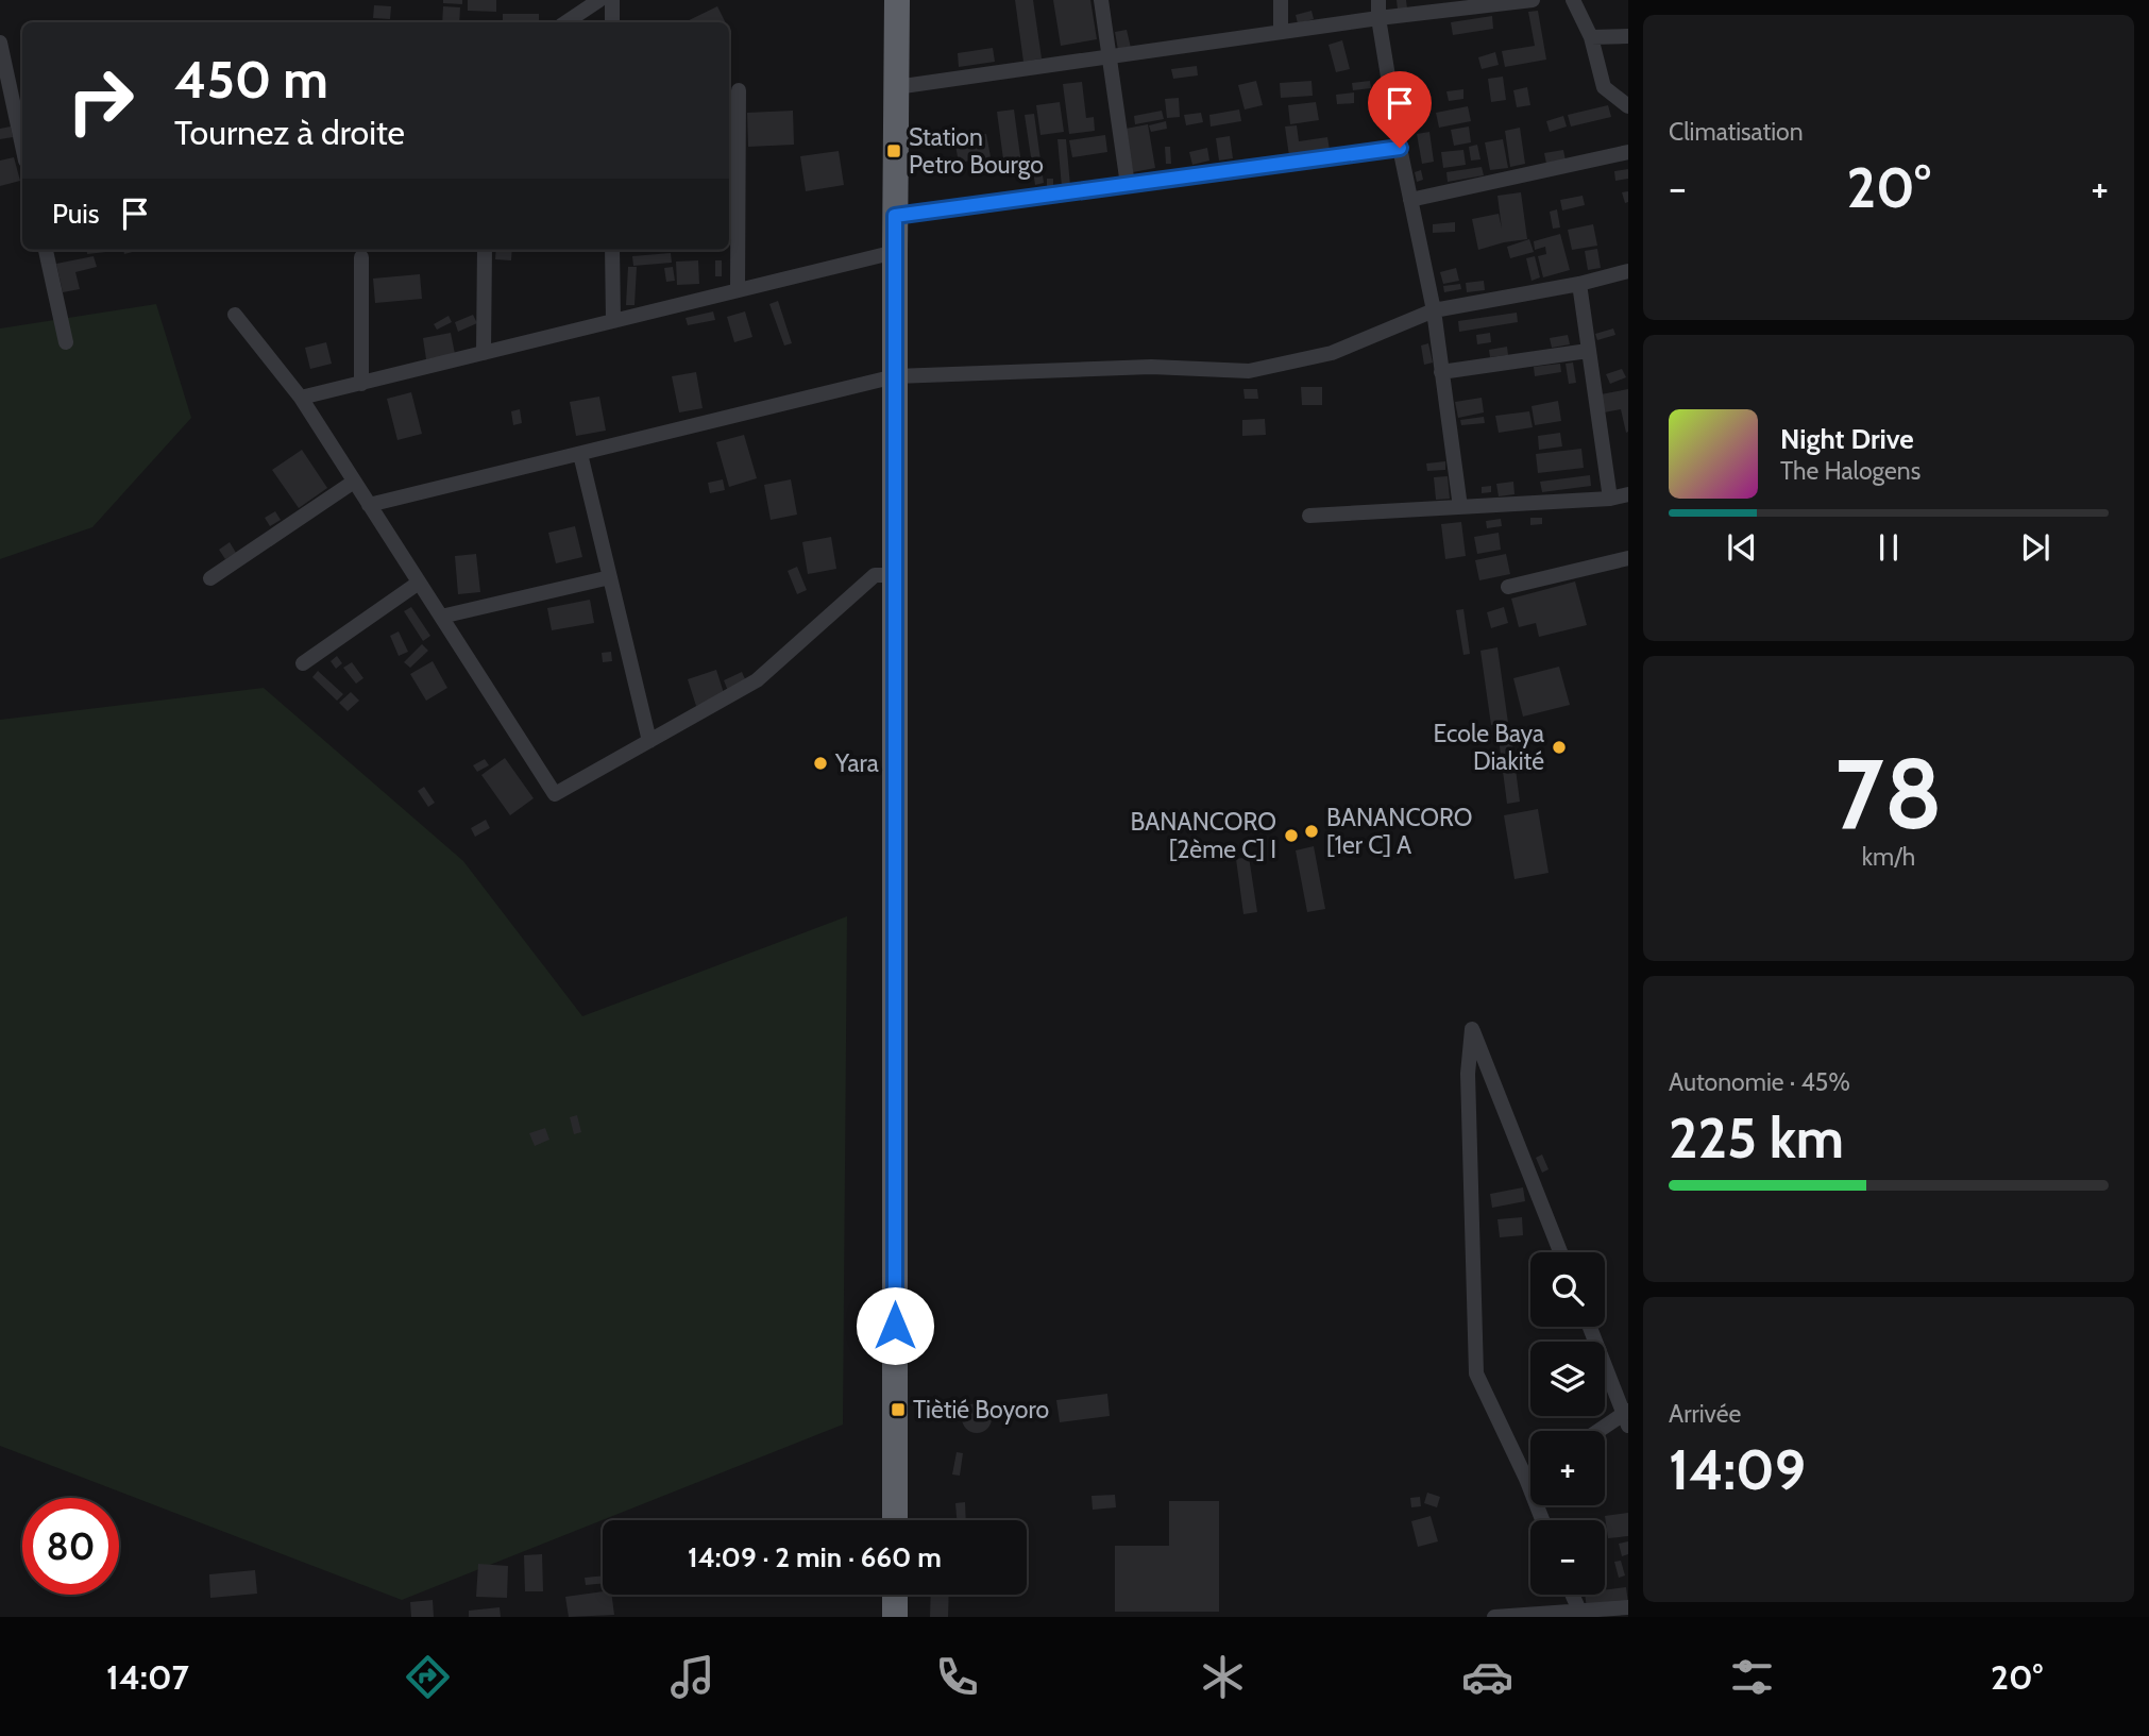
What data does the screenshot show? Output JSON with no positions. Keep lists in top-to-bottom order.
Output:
{
  "places": {
    "transit": ["Station Petro Bourgo", "Tiètié Boyoro"],
    "other": [
      "Ecole Baya Diakité",
      "Yara",
      "BANANCORO [1er C] A",
      "BANANCORO [2ème C] I"
    ]
  },
  "page": {
    "tile": [
      "Climatisation",
      ["78", "km/h"],
      ["Autonomie · 45%", "225 km"],
      ["Arrivée", "14:09"]
    ],
    "turn": ["450 m", "Tournez à droite"],
    "heat": ["−", "20°", "+"],
    "then": "Puis",
    "song": ["Night Drive", "The Halogens"],
    "map_buttons": ["+", "−"],
    "limit": "80",
    "trip": "14:09 · 2 min · 660 m",
    "tabs": ["14:07", "20°"]
  }
}
